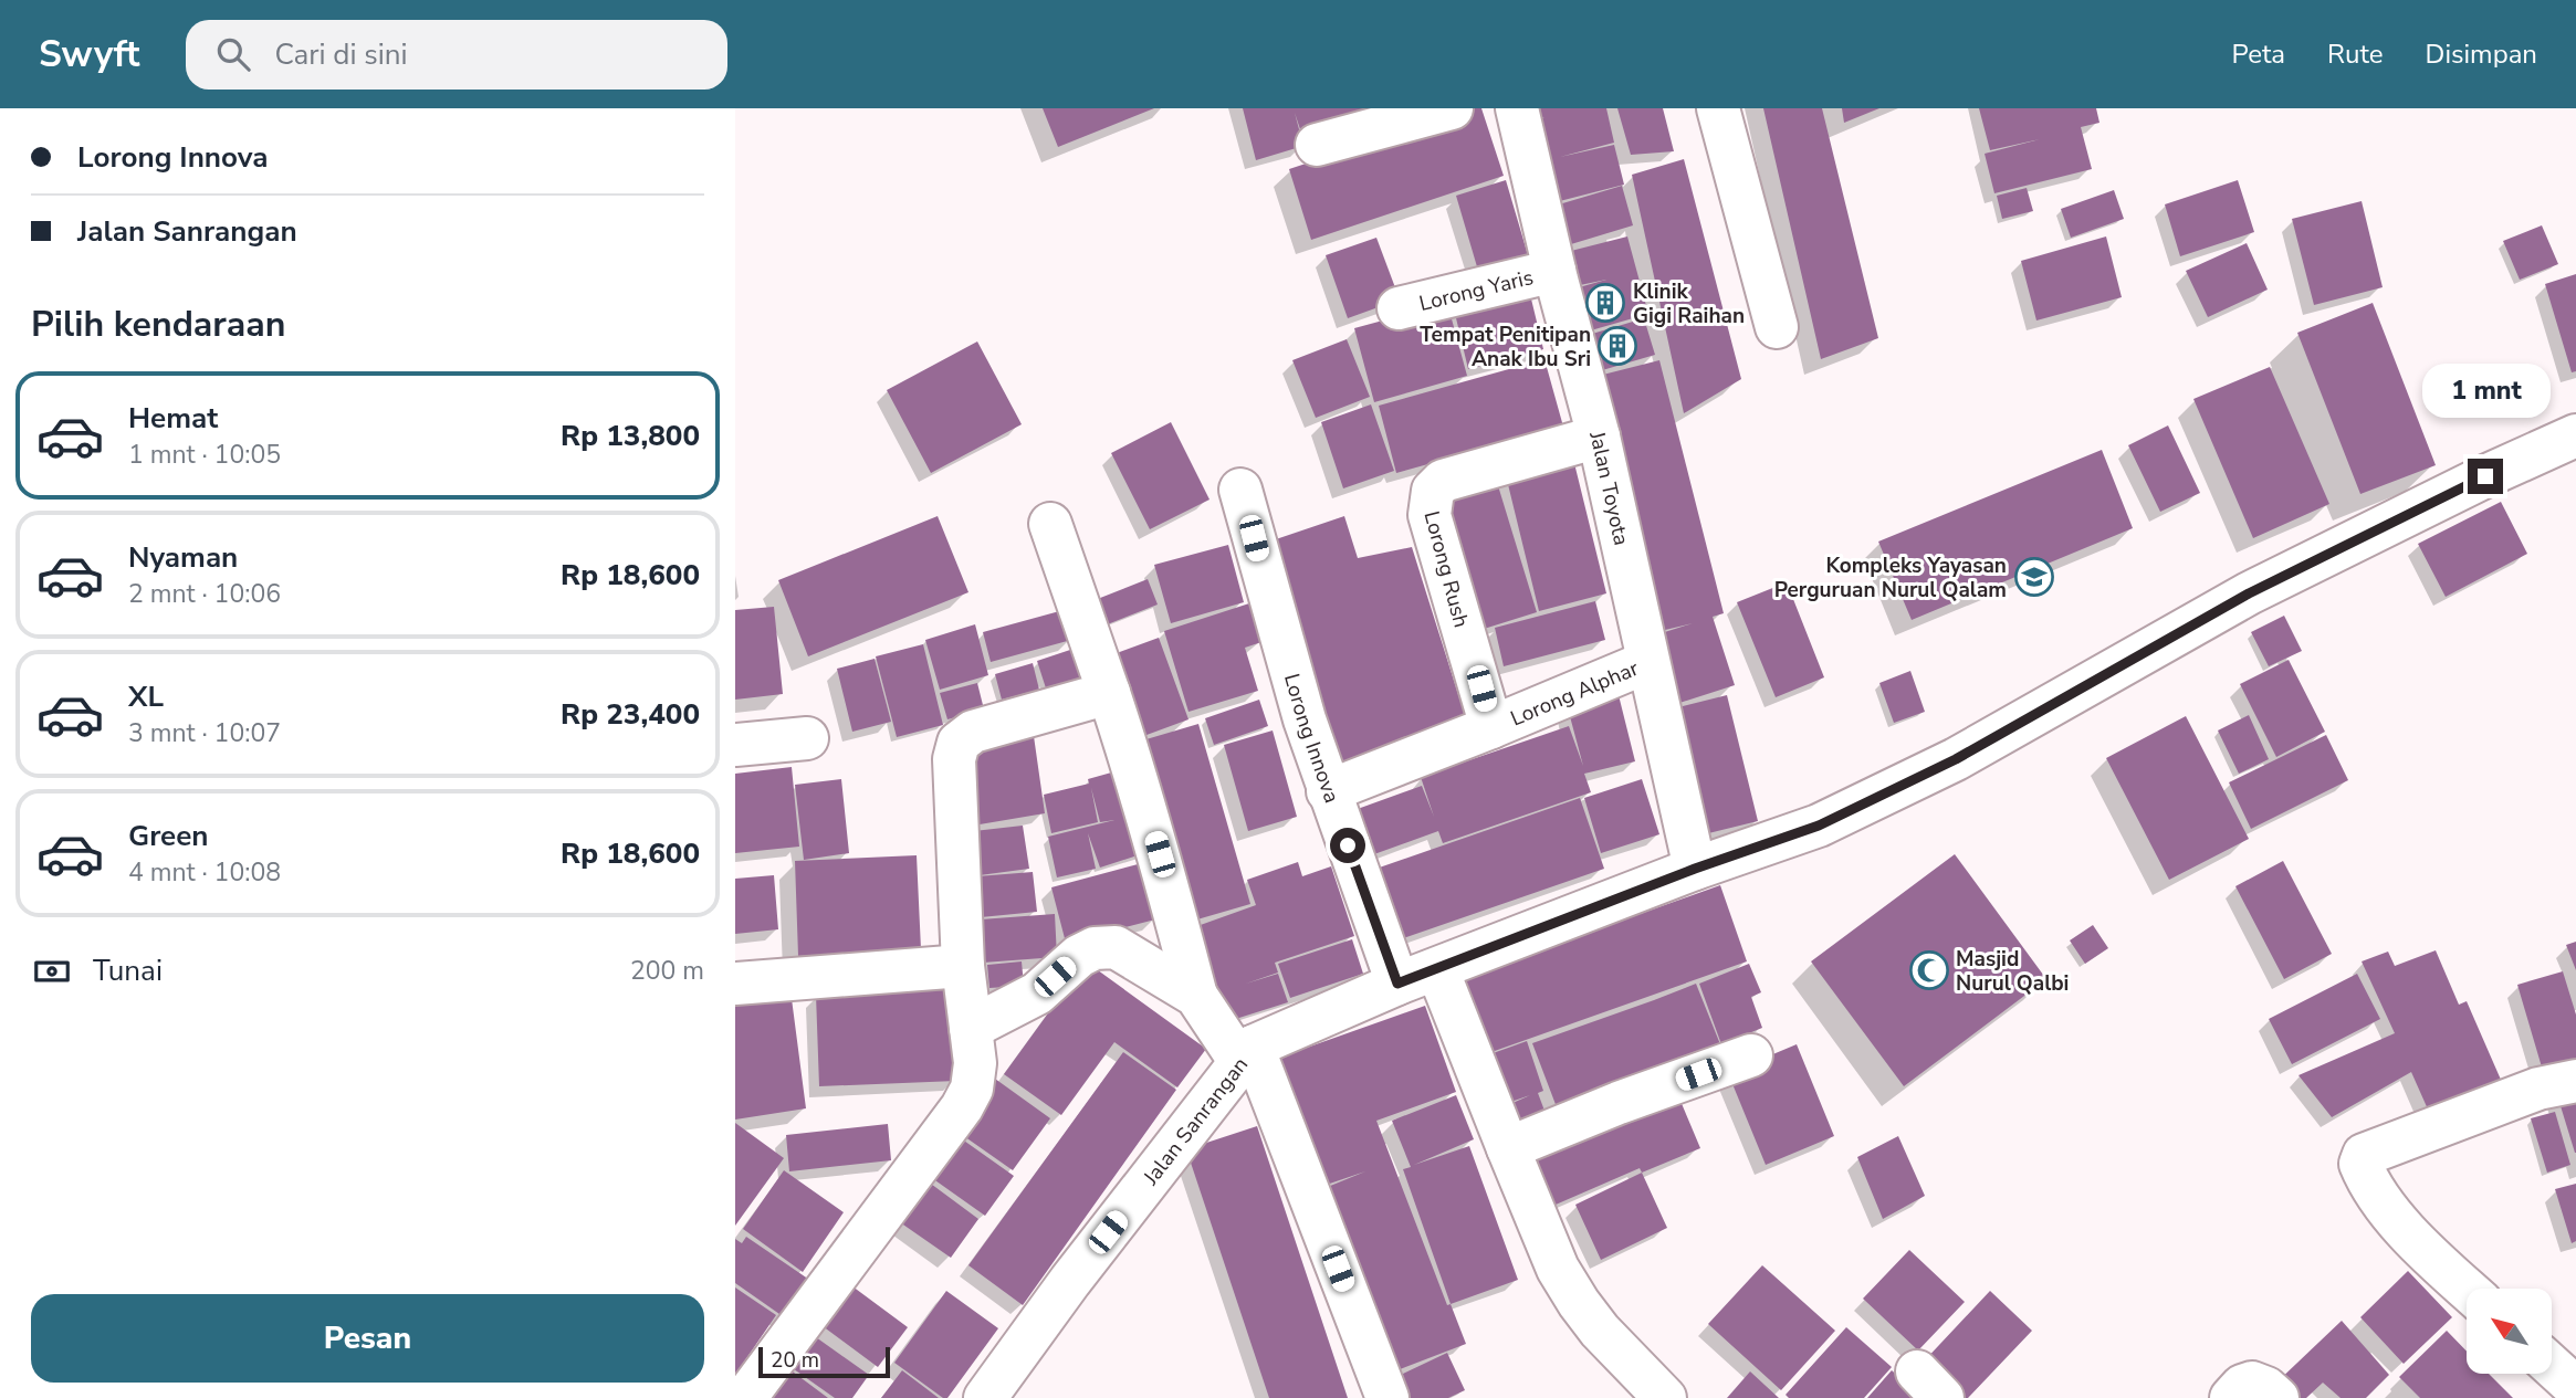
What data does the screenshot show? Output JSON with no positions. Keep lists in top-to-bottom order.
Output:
{
  "streets": {
    "street": [
      "Lorong Yaris",
      "Jalan Toyota",
      "Lorong Rush",
      "Lorong Alphar",
      "Lorong Innova",
      "Jalan Sanrangan"
    ]
  },
  "crossings": [
    ["Lorong Yaris", "Jalan Toyota"],
    ["Jalan Toyota", "Lorong Rush"],
    ["Jalan Toyota", "Lorong Alphar"],
    ["Jalan Toyota", "Jalan Sanrangan"],
    ["Lorong Rush", "Lorong Alphar"],
    ["Lorong Alphar", "Lorong Innova"],
    ["Lorong Innova", "Jalan Sanrangan"]
  ],
  "places": {
    "building": ["Klinik Gigi Raihan", "Tempat Penitipan Anak Ibu Sri"],
    "school or university": ["Kompleks Yayasan Perguruan Nurul Qalam"],
    "mosque": ["Masjid Nurul Qalbi"]
  },
  "scale_bar": "20 m",
  "north": "top left",
  "page": {
    "header": "Swyft",
    "search": "Cari di sini",
    "nav": ["Peta", "Rute", "Disimpan"],
    "banner": ["Lorong Innova", "Jalan Sanrangan"],
    "heading": "Pilih kendaraan",
    "bubble": "1 mnt",
    "list": [
      {
        "name": "Hemat",
        "note": "1 mnt · 10:05",
        "value": "Rp 13,800"
      },
      {
        "name": "Nyaman",
        "note": "2 mnt · 10:06",
        "value": "Rp 18,600"
      },
      {
        "name": "XL",
        "note": "3 mnt · 10:07",
        "value": "Rp 23,400"
      },
      {
        "name": "Green",
        "note": "4 mnt · 10:08",
        "value": "Rp 18,600"
      }
    ],
    "pay": ["Tunai", "200 m"],
    "buttons": "Pesan",
    "scale": "20 m"
  }
}
